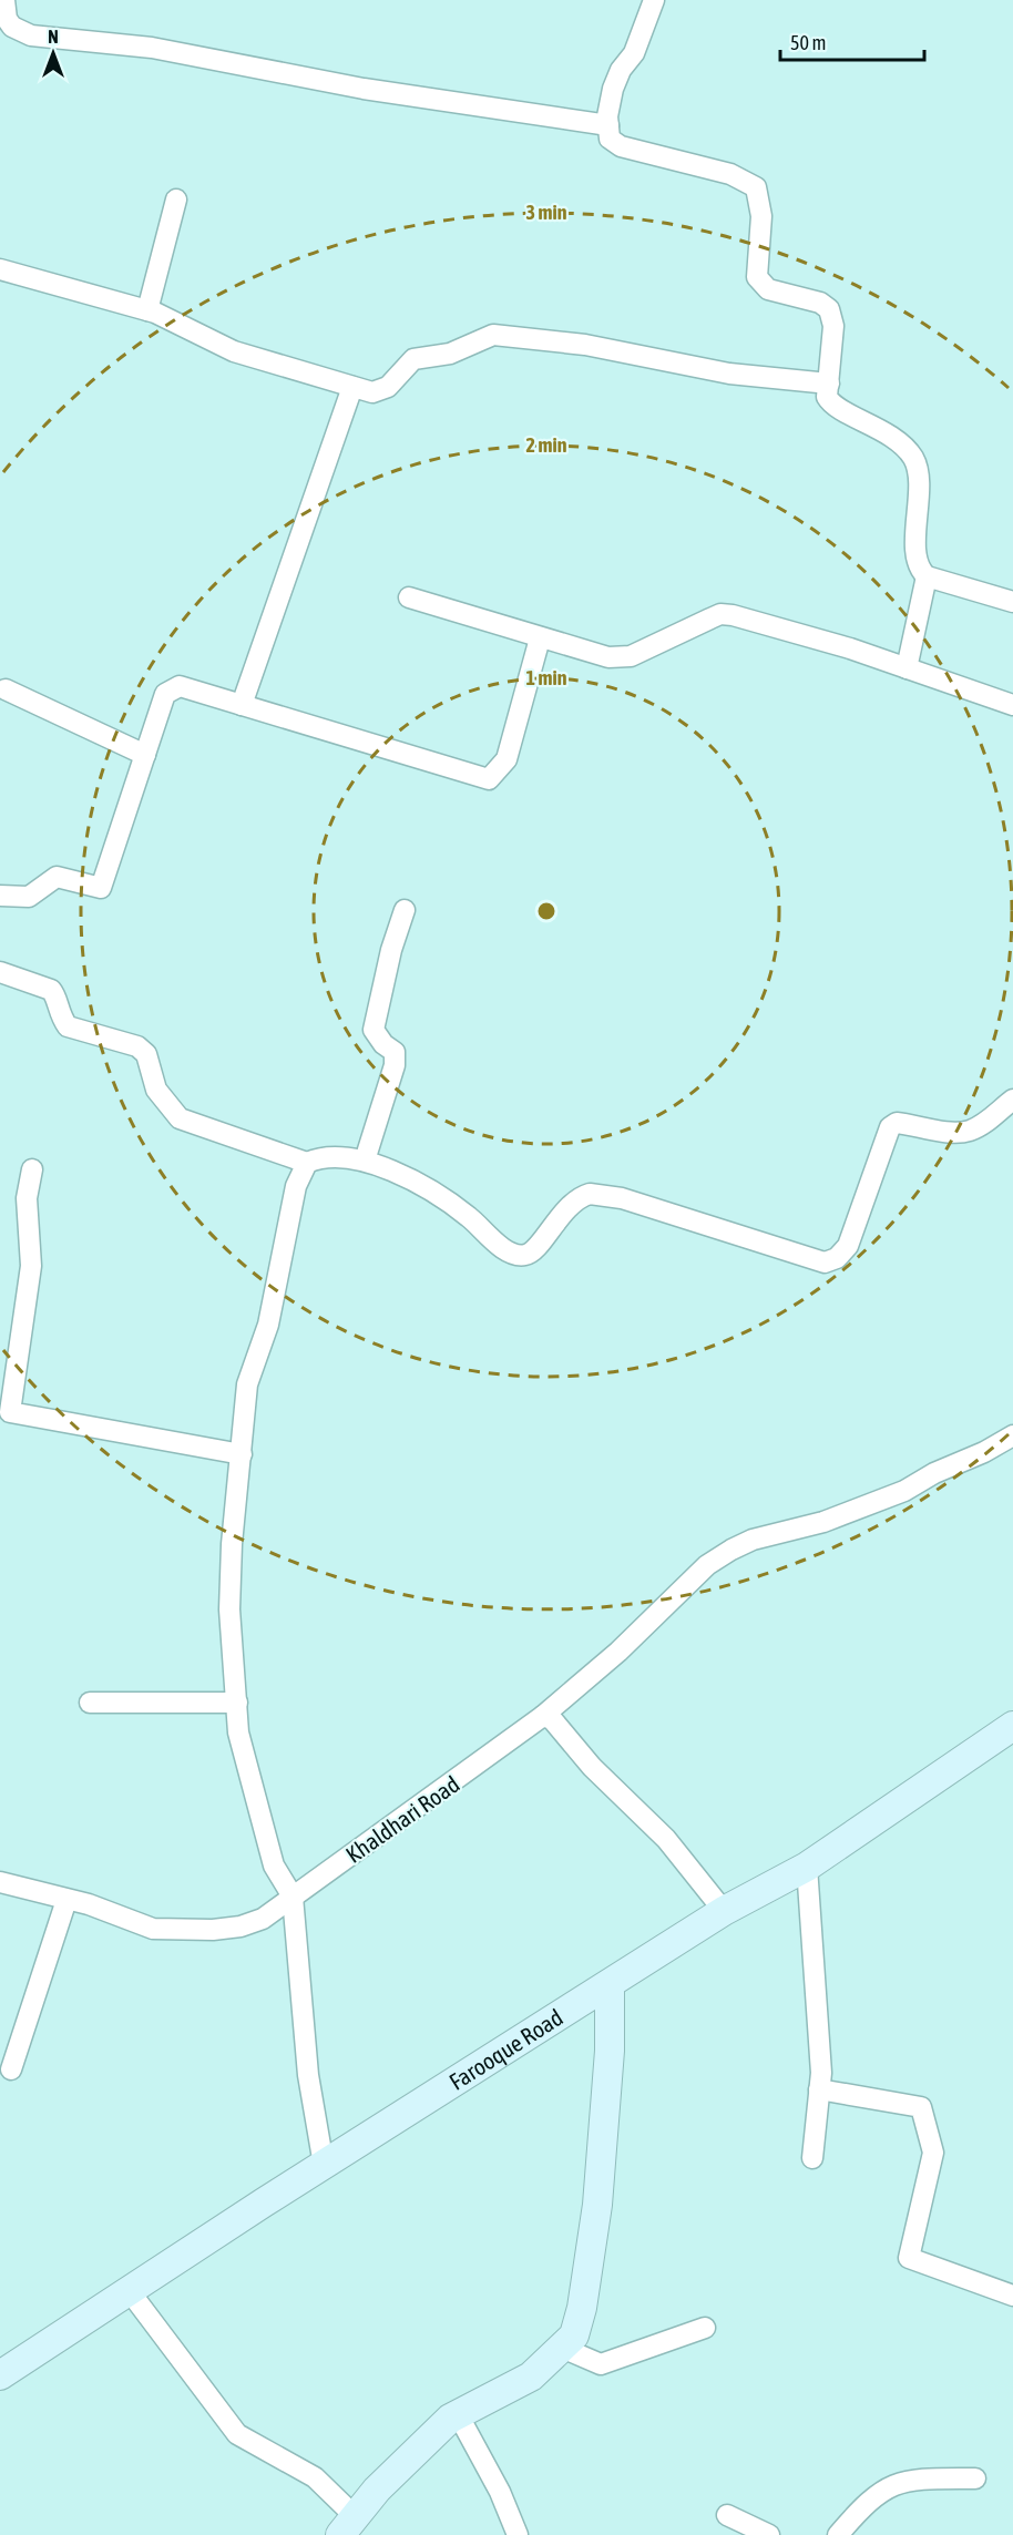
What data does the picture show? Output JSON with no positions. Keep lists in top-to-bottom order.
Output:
{
  "streets": {
    "main road": ["Farooque Road"],
    "street": ["Khaldhari Road"]
  },
  "scale_bar": "50 m",
  "north": "top",
  "rings": ["3 min", "2 min", "1 min"]
}
